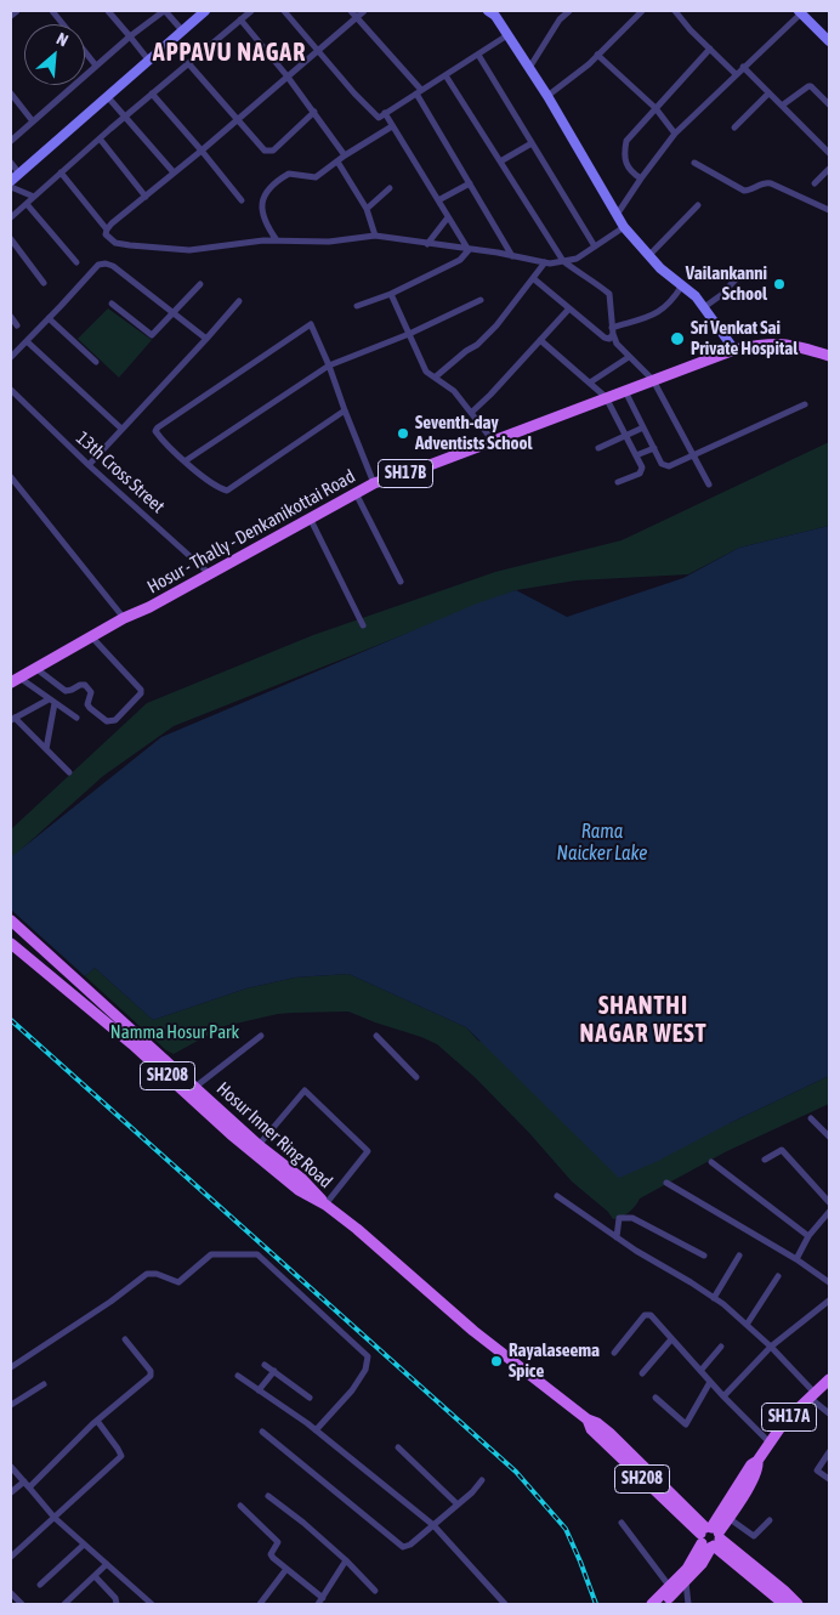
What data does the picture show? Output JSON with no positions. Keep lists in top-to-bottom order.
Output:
{
  "streets": {
    "main road": [
      "SH17B",
      "Hosur - Thally - Denkanikottai Road",
      "SH208",
      "Hosur Inner Ring Road",
      "SH17A"
    ],
    "street": ["13th Cross Street"]
  },
  "crossings": [
    ["13th Cross Street", "Hosur - Thally - Denkanikottai Road"],
    ["Hosur Inner Ring Road", "SH17A"]
  ],
  "districts": ["APPAVU NAGAR", "SHANTHI NAGAR WEST"],
  "water": ["Rama Naicker Lake"],
  "parks": ["Namma Hosur Park"],
  "places": [
    "Vailankanni School",
    "Sri Venkat Sai Private Hospital",
    "Seventh-day Adventists School",
    "Rayalaseema Spice"
  ],
  "north": "top right"
}
